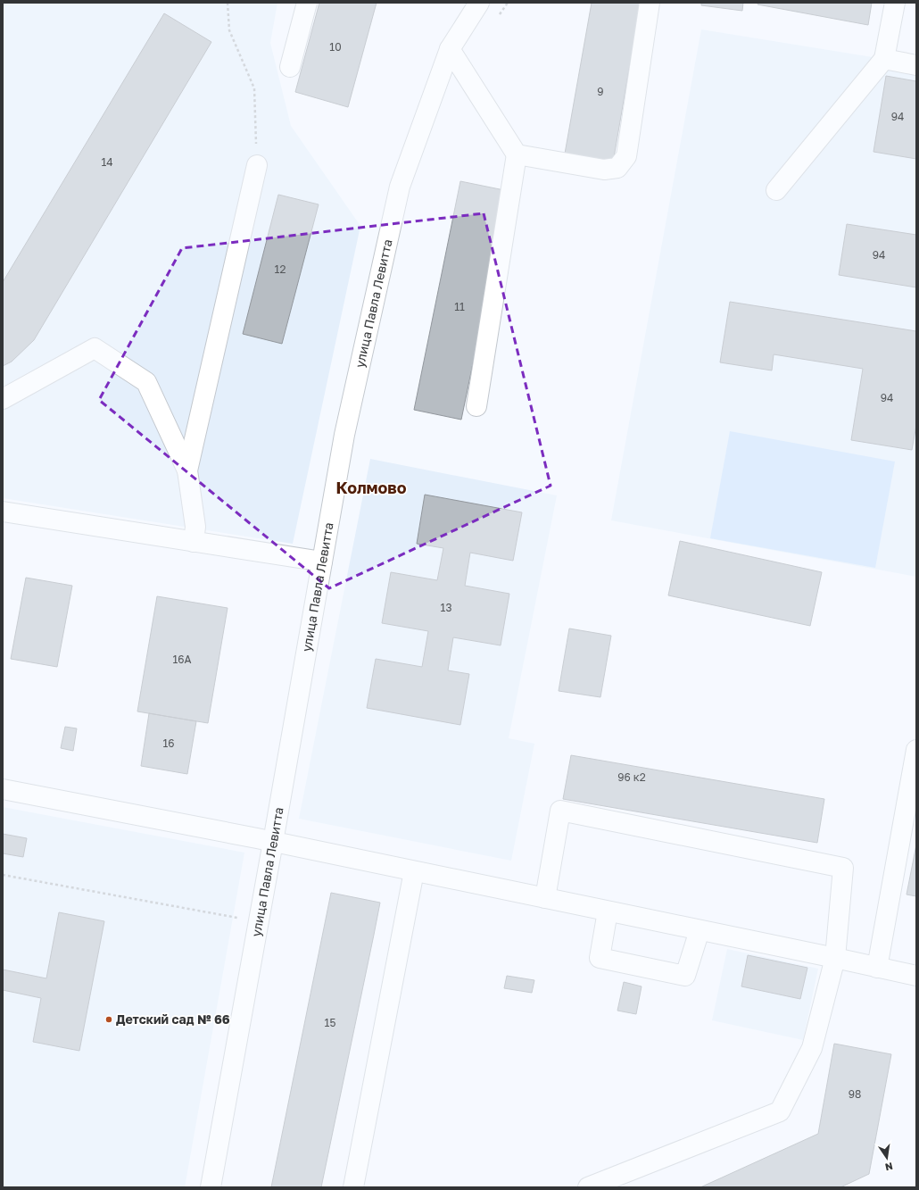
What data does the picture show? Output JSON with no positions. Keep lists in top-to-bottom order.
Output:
{
  "streets": {
    "street": ["улица Павла Левитта"]
  },
  "districts": ["Колмово"],
  "places": ["Детский сад № 66"],
  "house_numbers": [
    "10",
    "9",
    "94",
    "14",
    "94",
    "12",
    "11",
    "94",
    "13",
    "16А",
    "16",
    "96 к2",
    "15",
    "98"
  ],
  "north": "bottom"
}
